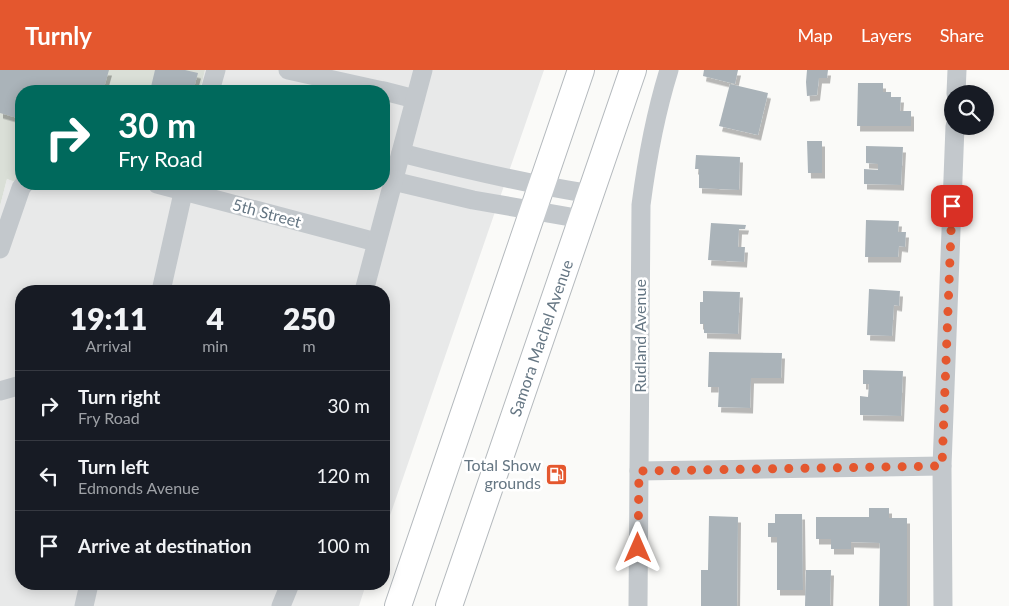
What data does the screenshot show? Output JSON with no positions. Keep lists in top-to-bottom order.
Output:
{
  "streets": {
    "highway": ["Samora Machel Avenue"],
    "street": ["5th Street", "Rudland Avenue"]
  },
  "places": {
    "fuel station": ["Total Show grounds"]
  },
  "page": {
    "header": "Turnly",
    "nav": ["Map", "Layers", "Share"],
    "turn": ["30 m", "Fry Road"],
    "eta": [
      "19:11",
      "Arrival",
      "4",
      "min",
      "250",
      "m"
    ],
    "list": [
      {
        "name": "Turn right",
        "note": "Fry Road",
        "value": "30 m"
      },
      {
        "name": "Turn left",
        "note": "Edmonds Avenue",
        "value": "120 m"
      },
      {
        "name": "Arrive at destination",
        "value": "100 m"
      }
    ]
  }
}
